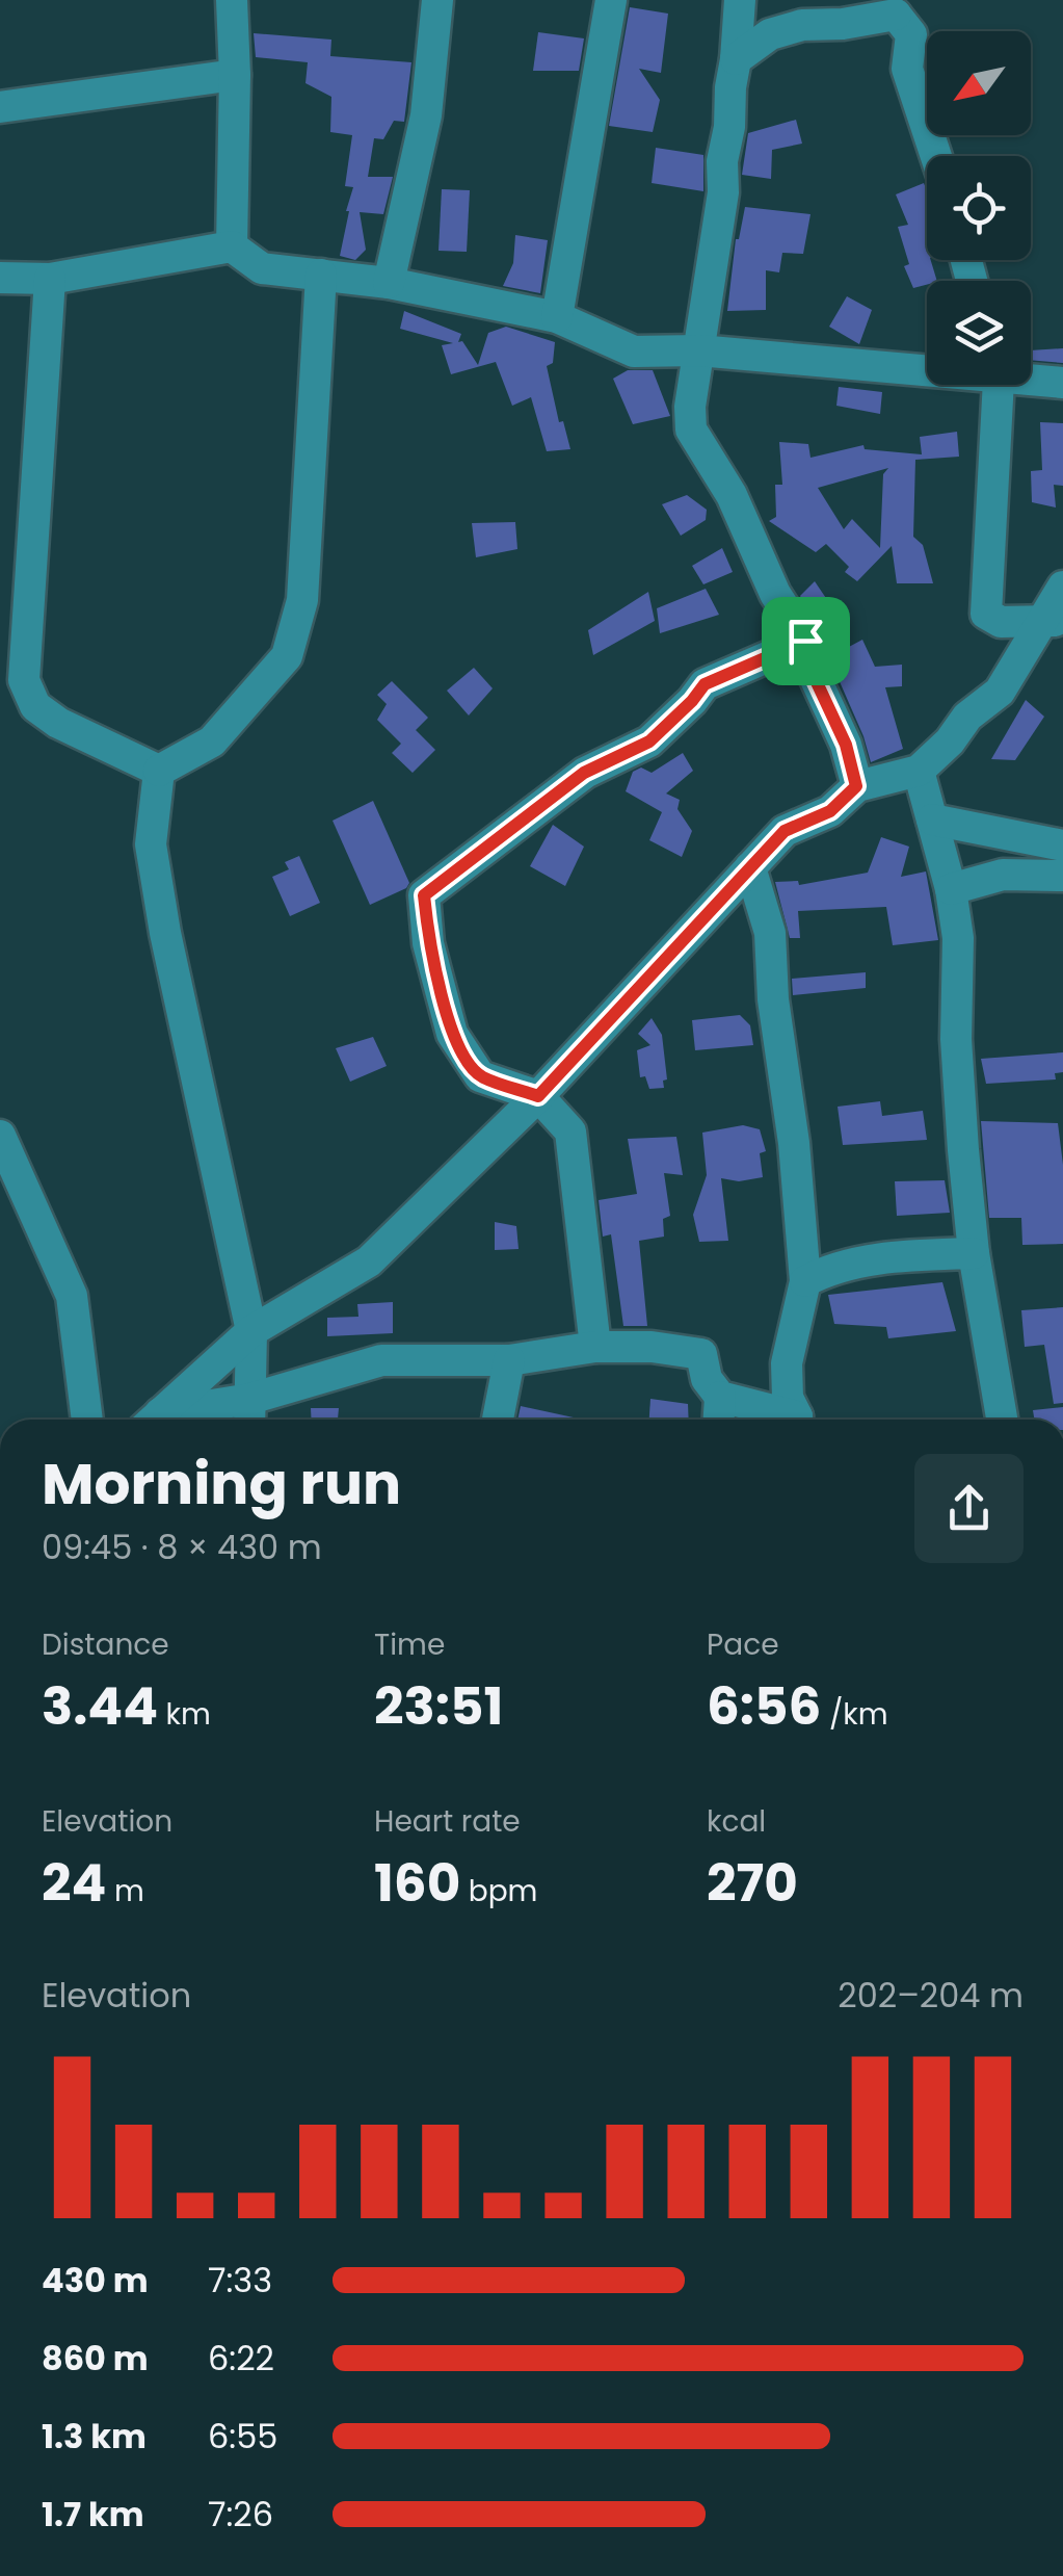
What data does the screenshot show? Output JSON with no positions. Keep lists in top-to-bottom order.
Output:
{
  "north": "bottom left",
  "page": {
    "heading": ["Morning run", "09:45 · 8 × 430 m"],
    "stats": [
      ["Distance", "3.44 km"],
      ["Time", "23:51"],
      ["Pace", "6:56 /km"],
      ["Elevation", "24 m"],
      ["Heart rate", "160 bpm"],
      ["kcal", "270"]
    ],
    "chart": ["Elevation", "202–204 m"],
    "list": [
      {
        "name": "430 m",
        "note": "7:33"
      },
      {
        "name": "860 m",
        "note": "6:22"
      },
      {
        "name": "1.3 km",
        "note": "6:55"
      },
      {
        "name": "1.7 km",
        "note": "7:26"
      }
    ]
  }
}
